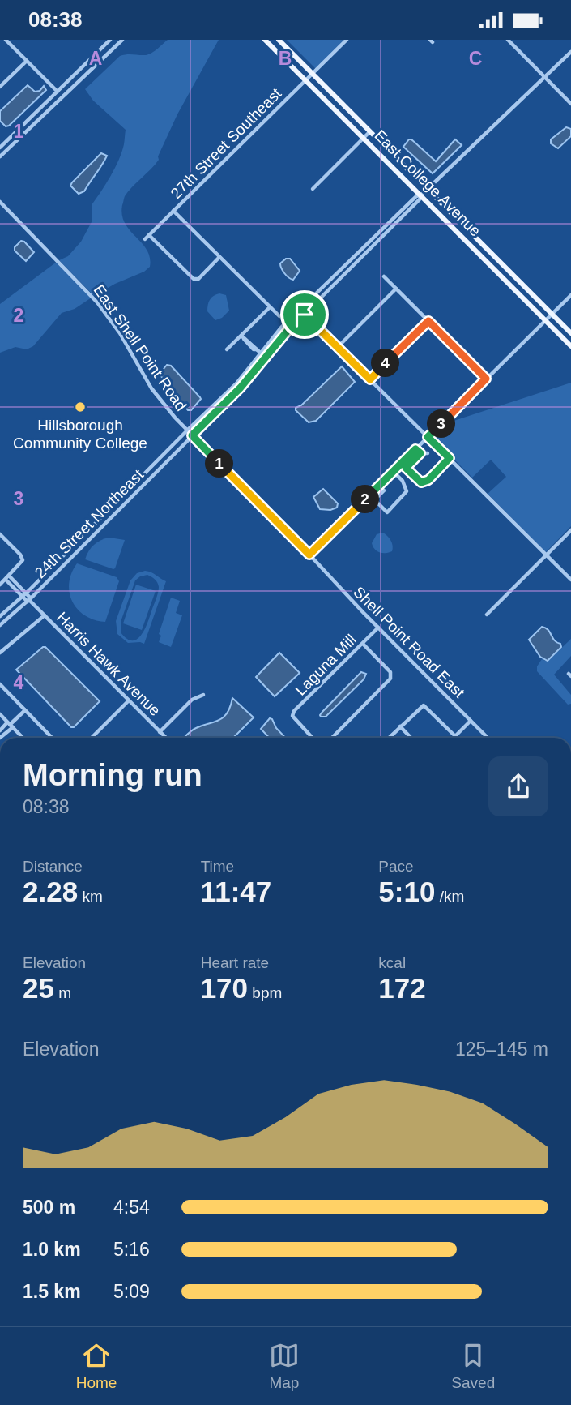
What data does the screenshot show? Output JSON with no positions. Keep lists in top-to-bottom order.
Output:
{
  "streets": {
    "main road": ["East College Avenue"],
    "street": [
      "27th Street Southeast",
      "East Shell Point Road",
      "24th Street Northeast",
      "Shell Point Road East",
      "Harris Hawk Avenue",
      "Laguna Mill"
    ]
  },
  "crossings": [
    ["27th Street Southeast", "East College Avenue"],
    ["East College Avenue", "24th Street Northeast"],
    ["East Shell Point Road", "24th Street Northeast"],
    ["East Shell Point Road", "Shell Point Road East"],
    ["24th Street Northeast", "Harris Hawk Avenue"],
    ["Shell Point Road East", "Laguna Mill"]
  ],
  "places": ["Hillsborough Community College"],
  "page": {
    "status": "08:38",
    "pins": [
      "4",
      "3",
      "1",
      "2"
    ],
    "heading": ["Morning run", "08:38"],
    "stats": [
      ["Distance", "2.28 km"],
      ["Time", "11:47"],
      ["Pace", "5:10 /km"],
      ["Elevation", "25 m"],
      ["Heart rate", "170 bpm"],
      ["kcal", "172"]
    ],
    "chart": ["Elevation", "125–145 m"],
    "list": [
      {
        "name": "500 m",
        "note": "4:54"
      },
      {
        "name": "1.0 km",
        "note": "5:16"
      },
      {
        "name": "1.5 km",
        "note": "5:09"
      }
    ],
    "tabs": ["Home", "Map", "Saved"]
  },
  "grid": {
    "columns": ["A", "B", "C"],
    "rows": [
      "1",
      "2",
      "3",
      "4"
    ]
  }
}
